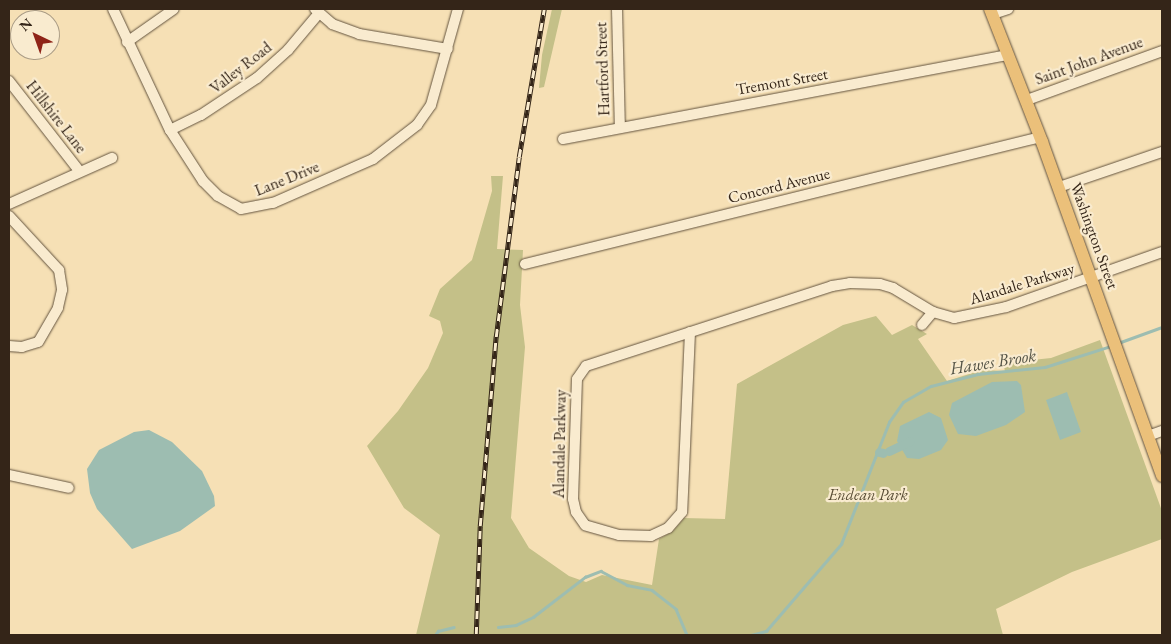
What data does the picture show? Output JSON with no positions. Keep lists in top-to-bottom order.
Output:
{
  "streets": {
    "main road": ["Washington Street"],
    "street": [
      "Saint John Avenue",
      "Valley Road",
      "Hartford Street",
      "Tremont Street",
      "Hillshire Lane",
      "Lane Drive",
      "Concord Avenue",
      "Alandale Parkway"
    ]
  },
  "crossings": [
    ["Saint John Avenue", "Washington Street"],
    ["Valley Road", "Lane Drive"],
    ["Hartford Street", "Tremont Street"],
    ["Tremont Street", "Washington Street"],
    ["Concord Avenue", "Washington Street"],
    ["Washington Street", "Alandale Parkway"]
  ],
  "water": ["Hawes Brook"],
  "parks": ["Endean Park"],
  "north": "top left"
}
